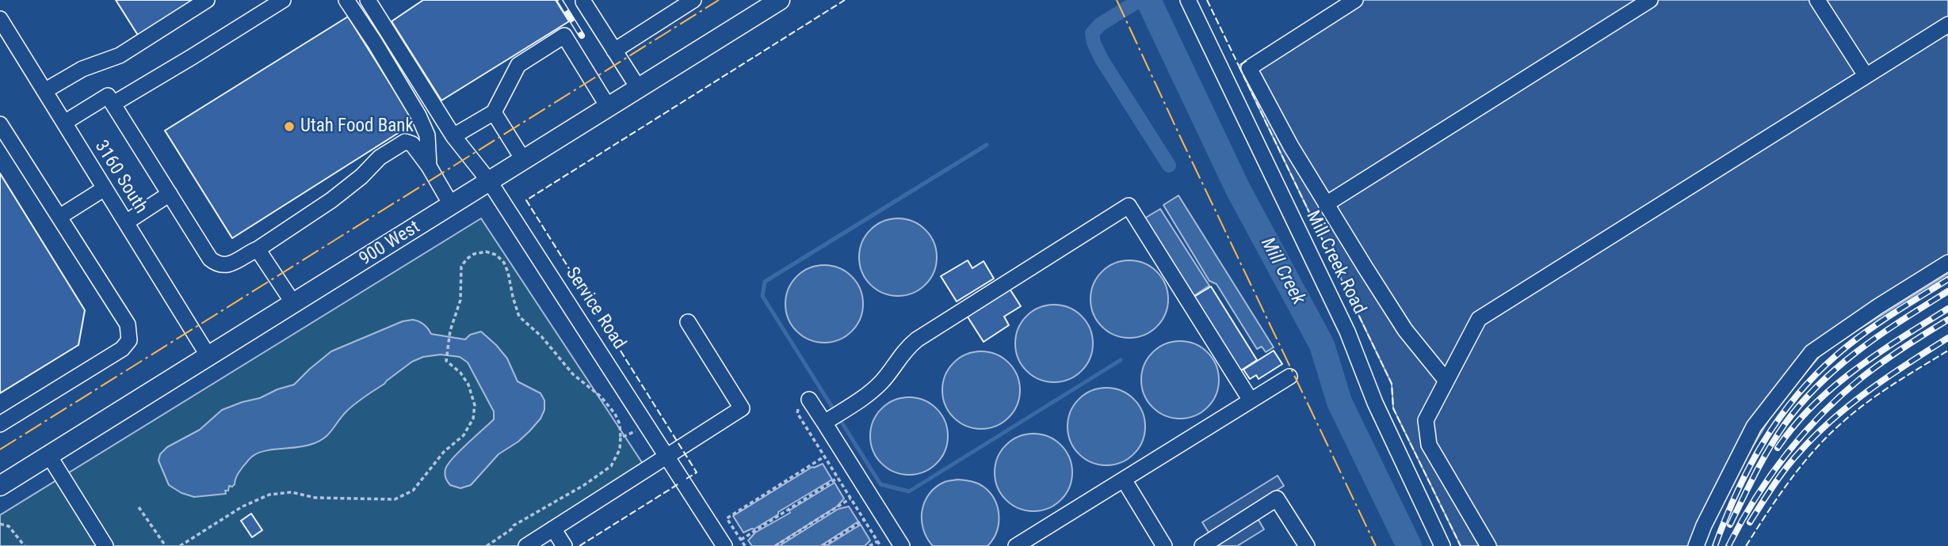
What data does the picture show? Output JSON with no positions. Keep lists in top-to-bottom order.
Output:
{
  "streets": {
    "main road": ["900 West"],
    "street": ["3160 South", "Mill Creek Road", "Service Road"]
  },
  "crossings": [
    ["3160 South", "900 West"],
    ["900 West", "Service Road"]
  ],
  "water": ["Mill Creek"],
  "places": ["Utah Food Bank"]
}
